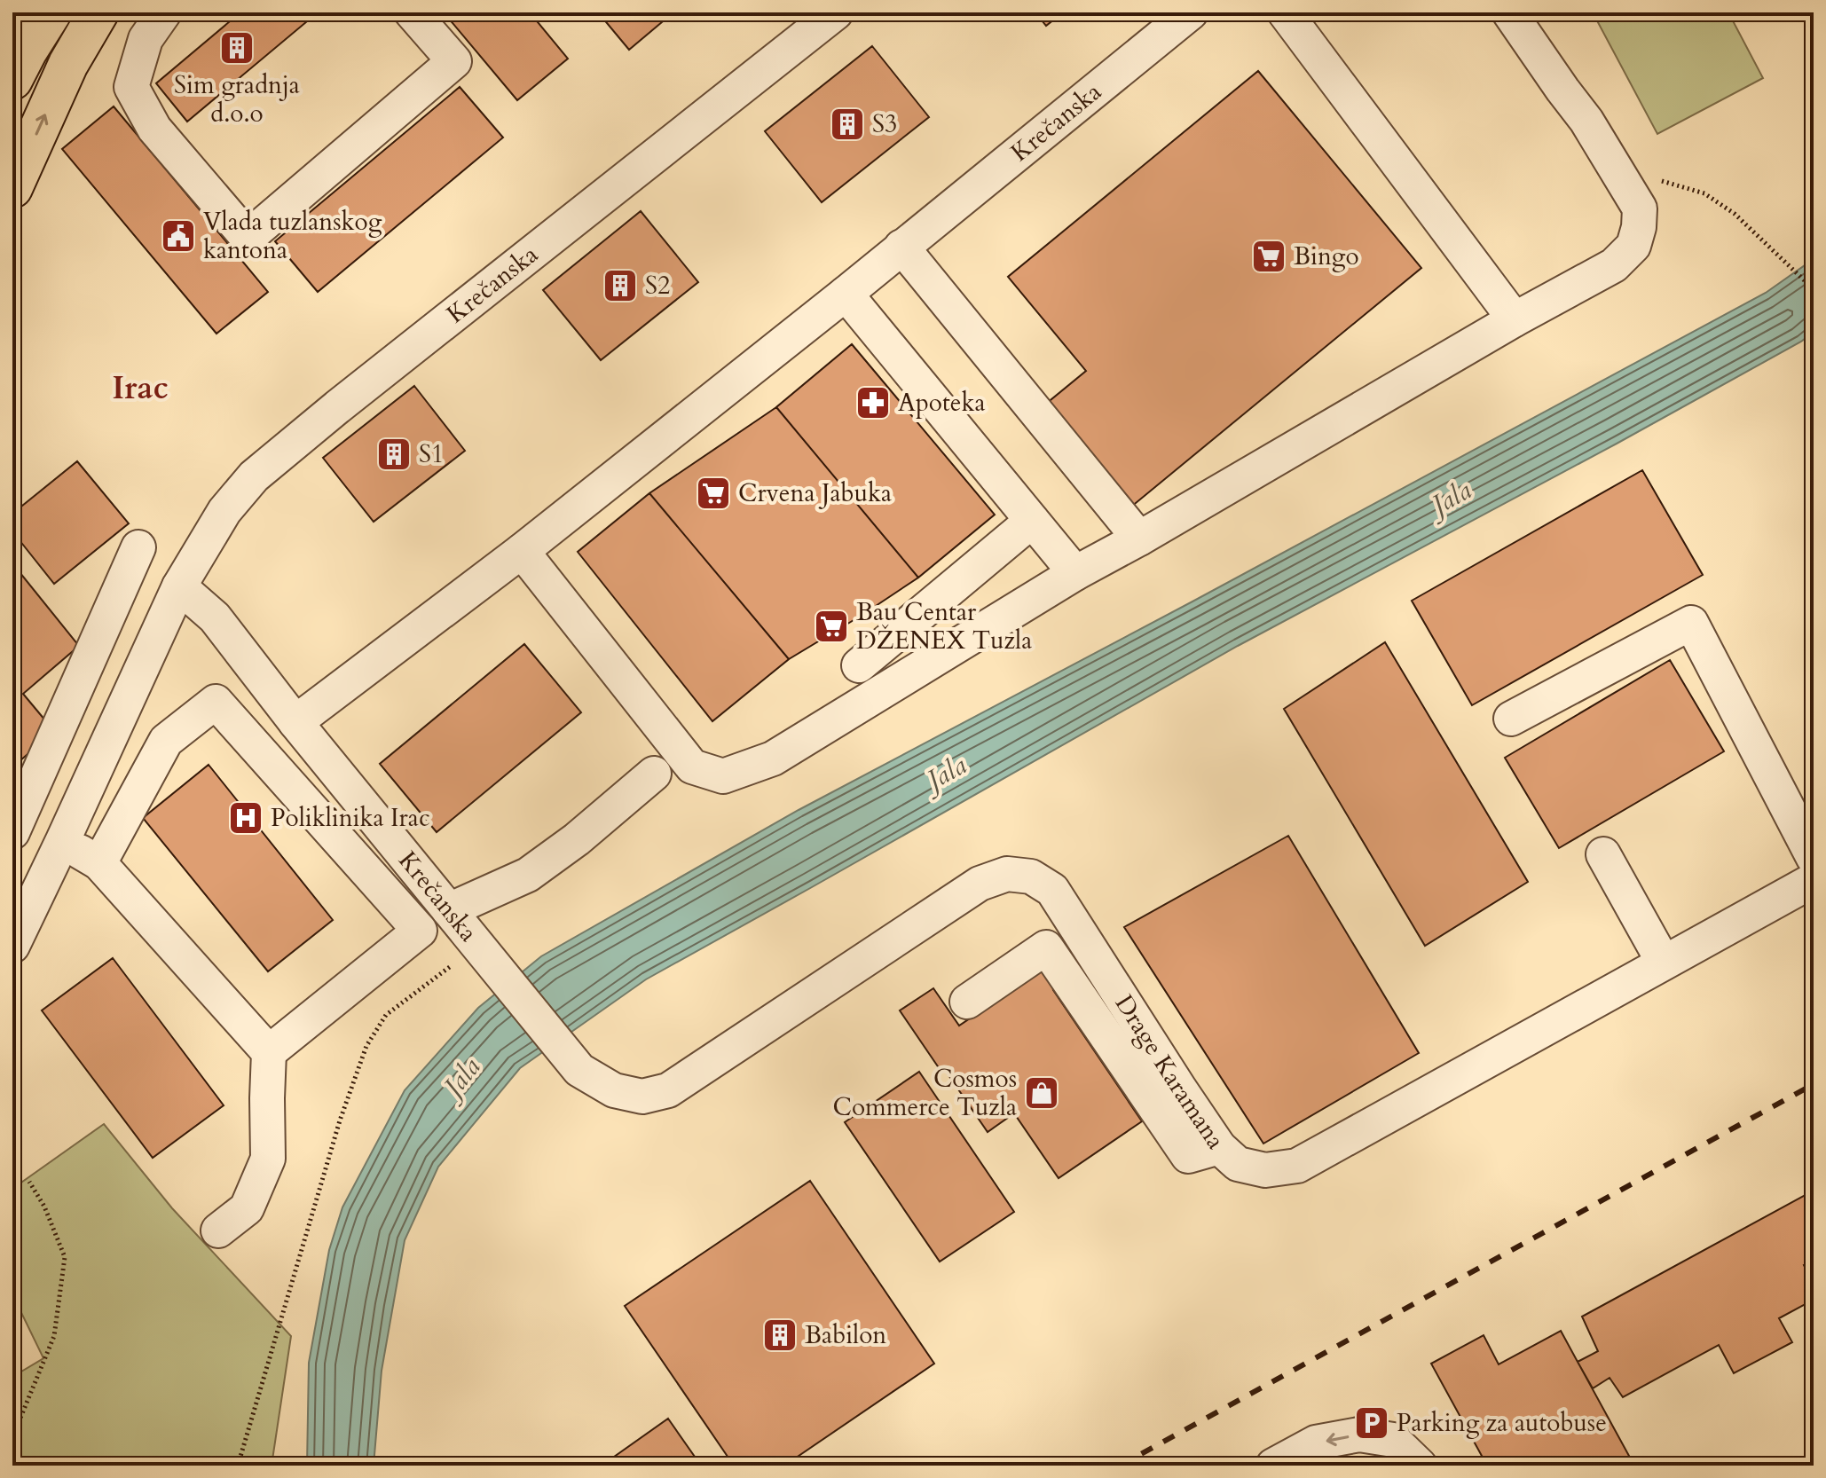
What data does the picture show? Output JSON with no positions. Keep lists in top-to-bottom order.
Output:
{
  "streets": {
    "street": ["Krečanska", "Drage Karamana"]
  },
  "crossings": [
    ["Krečanska", "Drage Karamana"]
  ],
  "districts": ["Irac"],
  "water": ["Jala"],
  "places": {
    "building": [
      "Sim gradnja d.o.o",
      "S3",
      "S2",
      "S1",
      "Babilon"
    ],
    "public building": ["Vlada tuzlanskog kantona"],
    "supermarket": ["Bingo", "Crvena Jabuka", "Bau Centar DŽENEX Tuzla"],
    "pharmacy": ["Apoteka"],
    "hospital": ["Poliklinika Irac"],
    "shop": ["Cosmos Commerce Tuzla"],
    "parking": ["Parking za autobuse"]
  }
}
